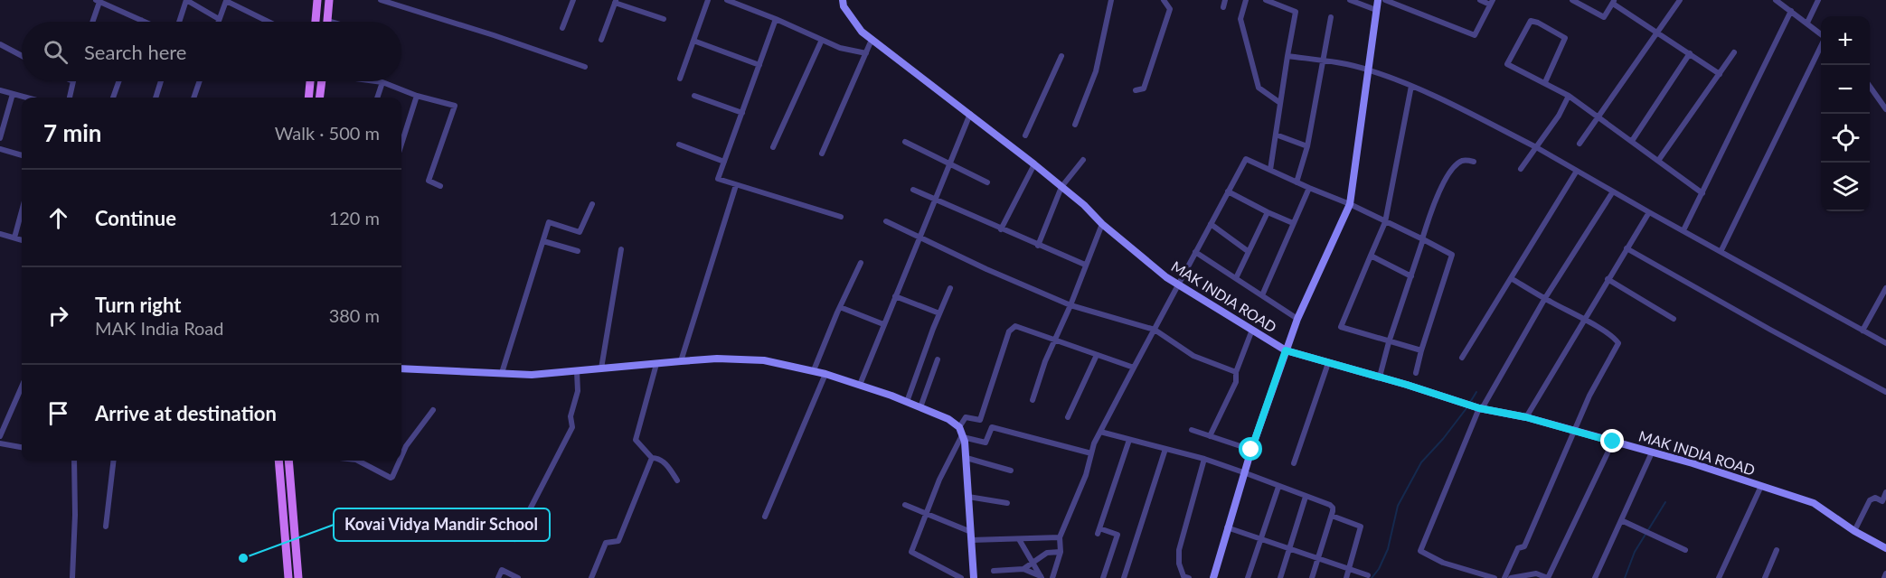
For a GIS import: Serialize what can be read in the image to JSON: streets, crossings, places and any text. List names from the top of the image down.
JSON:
{
  "streets": {
    "street": ["MAK INDIA ROAD"]
  },
  "places": ["Kovai Vidya Mandir School"],
  "page": {
    "map_buttons": ["+", "−"],
    "search": "Search here",
    "heading": ["7 min", "Walk · 500 m"],
    "list": [
      ["Continue", "120 m"],
      ["Turn right", "MAK India Road", "380 m"],
      "Arrive at destination"
    ]
  }
}
